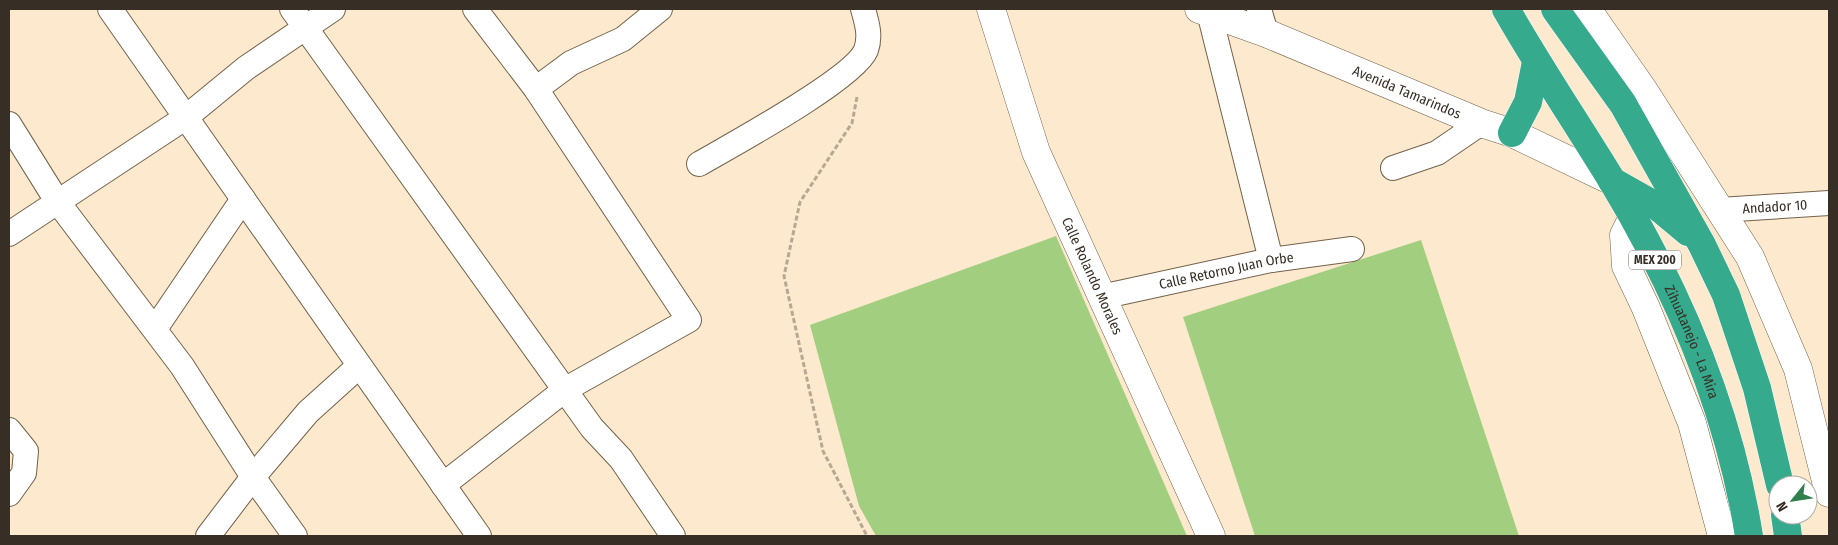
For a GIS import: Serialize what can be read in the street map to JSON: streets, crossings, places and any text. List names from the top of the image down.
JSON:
{
  "streets": {
    "highway": ["MEX 200", "Zihuatanejo - La Mira"],
    "street": [
      "Avenida Tamarindos",
      "Andador 10",
      "Calle Retorno Juan Orbe",
      "Calle Rolando Morales"
    ]
  },
  "crossings": [
    ["Avenida Tamarindos", "Zihuatanejo - La Mira"],
    ["Calle Retorno Juan Orbe", "Calle Rolando Morales"]
  ],
  "north": "bottom left"
}
